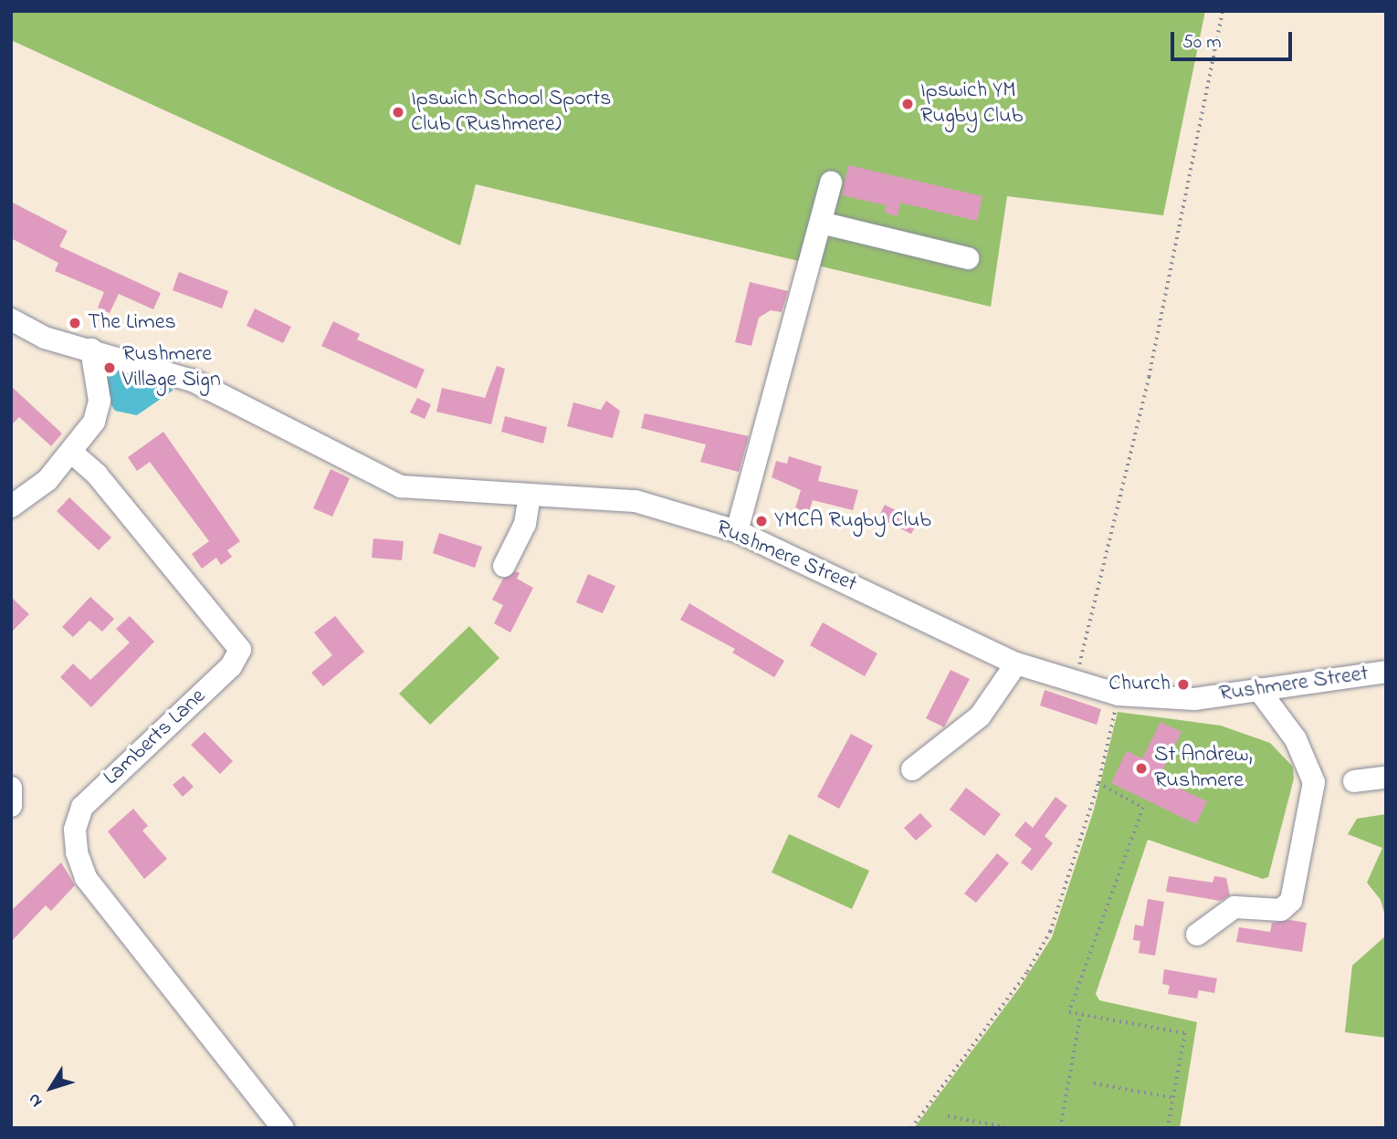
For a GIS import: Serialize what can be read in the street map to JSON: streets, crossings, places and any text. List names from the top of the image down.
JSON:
{
  "streets": {
    "street": ["Rushmere Street", "Lamberts Lane"]
  },
  "places": [
    "Ipswich YM Rugby Club",
    "Ipswich School Sports Club (Rushmere)",
    "The Limes",
    "Rushmere Village Sign",
    "YMCA Rugby Club",
    "Church",
    "St Andrew, Rushmere"
  ],
  "scale_bar": "50 m",
  "north": "bottom left"
}
